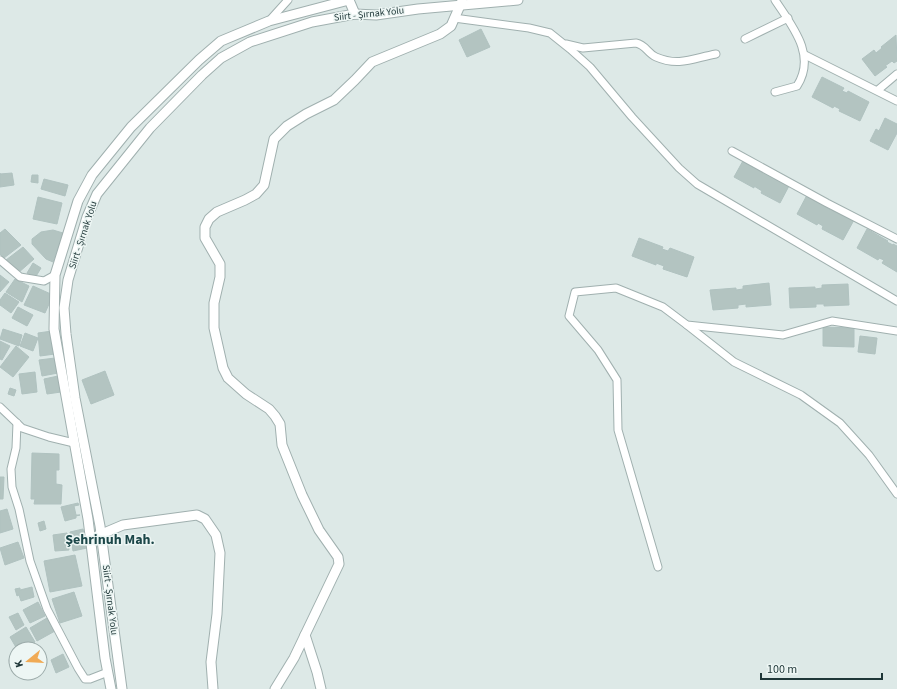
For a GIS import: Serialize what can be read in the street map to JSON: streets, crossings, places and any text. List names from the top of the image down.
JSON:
{
  "streets": {
    "street": ["Siirt - Şırnak Yolu"]
  },
  "districts": ["Şehrinuh Mah."],
  "scale_bar": "100 m",
  "north": "left"
}
